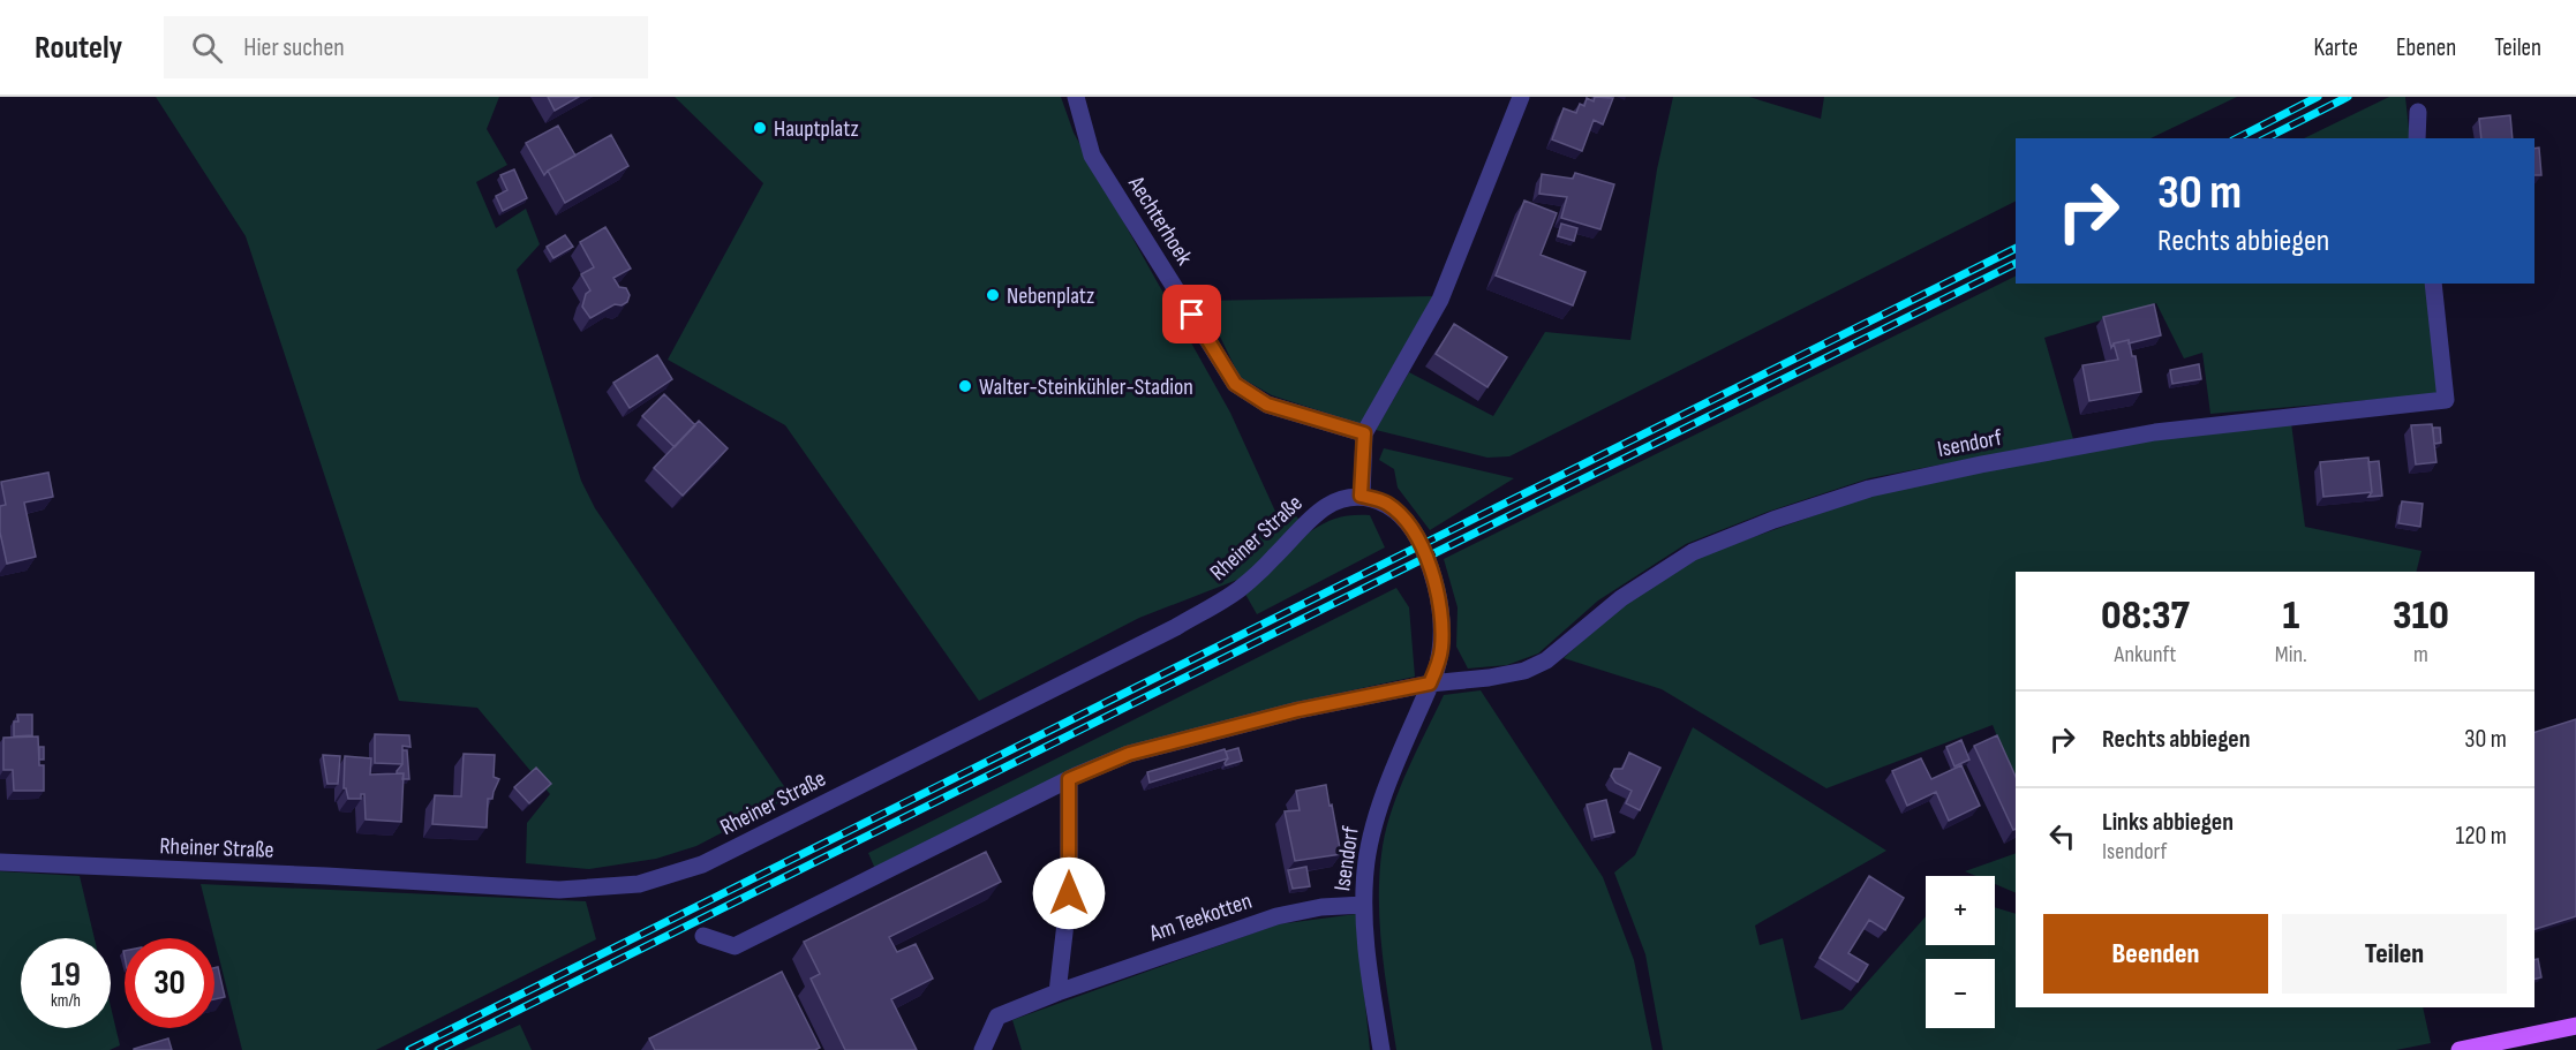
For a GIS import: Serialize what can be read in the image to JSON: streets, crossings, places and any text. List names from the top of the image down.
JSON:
{
  "streets": {
    "street": [
      "Aechterhoek",
      "Isendorf",
      "Rheiner Straße",
      "Am Teekotten"
    ]
  },
  "crossings": [
    ["Isendorf", "Rheiner Straße"],
    ["Isendorf", "Am Teekotten"]
  ],
  "places": ["Hauptplatz", "Nebenplatz", "Walter-Steinkühler-Stadion"],
  "page": {
    "header": "Routely",
    "search": "Hier suchen",
    "nav": ["Karte", "Ebenen", "Teilen"],
    "turn": ["30 m", "Rechts abbiegen"],
    "eta": [
      "08:37",
      "Ankunft",
      "1",
      "Min.",
      "310",
      "m"
    ],
    "list": [
      {
        "name": "Rechts abbiegen",
        "value": "30 m"
      },
      {
        "name": "Links abbiegen",
        "note": "Isendorf",
        "value": "120 m"
      }
    ],
    "map_buttons": ["+", "−"],
    "buttons": ["Beenden", "Teilen"],
    "speed": "19 km/h",
    "limit": "30"
  }
}
